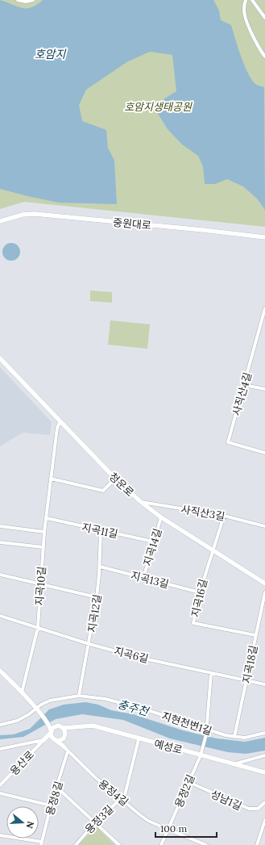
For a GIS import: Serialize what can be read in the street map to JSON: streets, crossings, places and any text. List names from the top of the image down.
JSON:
{
  "streets": {
    "street": [
      "중원대로",
      "사직산4길",
      "청운로",
      "사직산3길",
      "지곡11길",
      "지곡14길",
      "지곡13길",
      "지곡10길",
      "지곡16길",
      "지곡12길",
      "지곡6길",
      "지곡18길",
      "지현천변1길",
      "예성로",
      "용산로",
      "용정2길",
      "용정4길",
      "용정8길",
      "성남1길",
      "용정3길"
    ]
  },
  "crossings": [
    ["청운로", "사직산3길"],
    ["청운로", "지곡14길"],
    ["청운로", "지곡10길"],
    ["청운로", "지곡16길"],
    ["사직산3길", "지곡16길"],
    ["지곡11길", "지곡14길"],
    ["지곡11길", "지곡10길"],
    ["지곡11길", "지곡12길"],
    ["지곡14길", "지곡13길"],
    ["지곡13길", "지곡16길"],
    ["지곡13길", "지곡12길"],
    ["지곡10길", "지곡6길"],
    ["지곡16길", "지곡18길"],
    ["지곡12길", "지곡6길"],
    ["지곡12길", "지현천변1길"],
    ["지곡6길", "지곡18길"],
    ["지곡6길", "용정2길"],
    ["지곡18길", "지현천변1길"],
    ["지현천변1길", "용정2길"],
    ["예성로", "용정2길"],
    ["예성로", "용정3길"],
    ["용정2길", "용정4길"],
    ["용정2길", "성남1길"],
    ["용정4길", "용정8길"],
    ["용정4길", "용정3길"]
  ],
  "water": ["호암지", "충주천"],
  "parks": ["호암지생태공원"],
  "scale_bar": "100 m",
  "north": "right"
}
